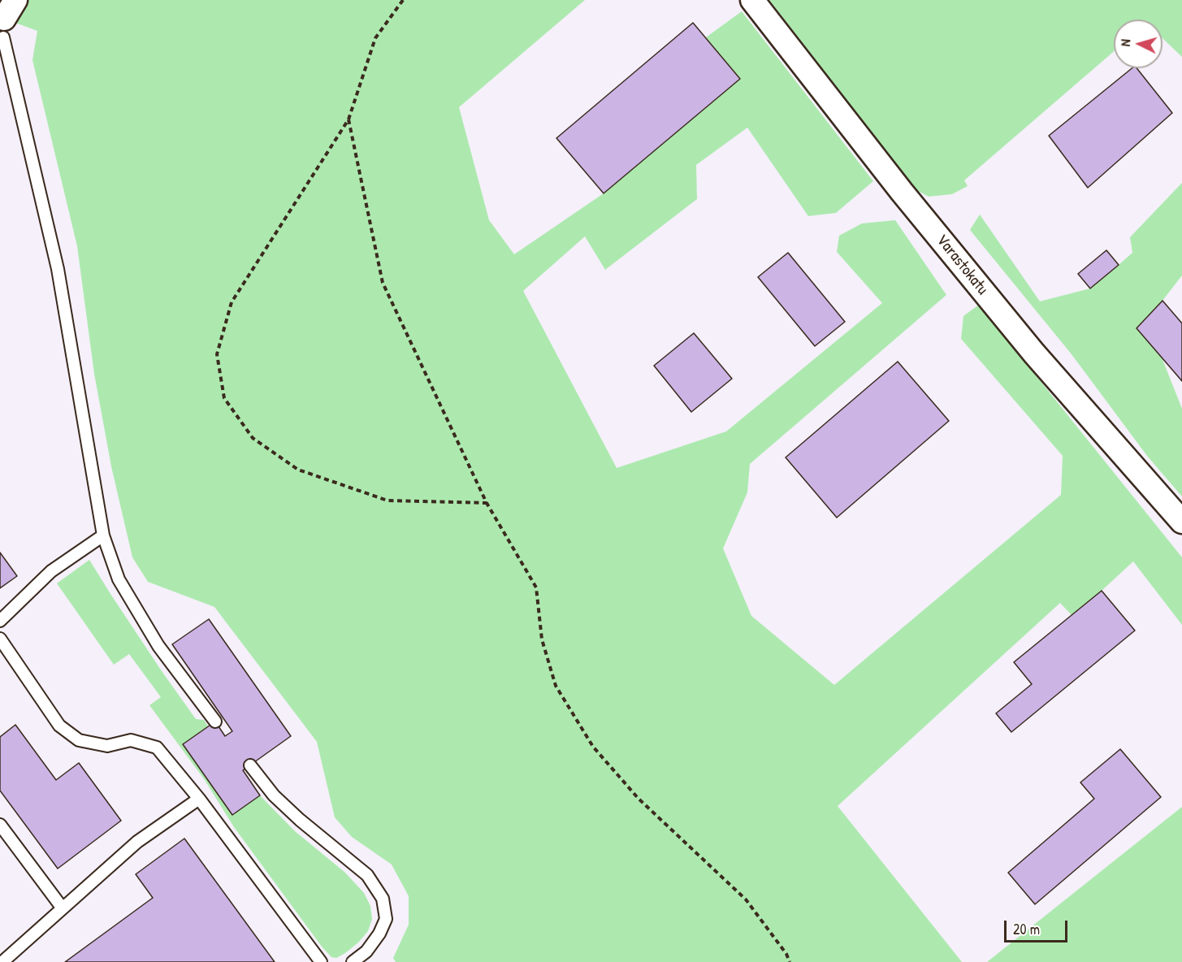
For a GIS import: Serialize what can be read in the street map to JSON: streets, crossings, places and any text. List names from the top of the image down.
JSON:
{
  "streets": {
    "street": ["Varastokatu"]
  },
  "scale_bar": "20 m",
  "north": "left"
}
